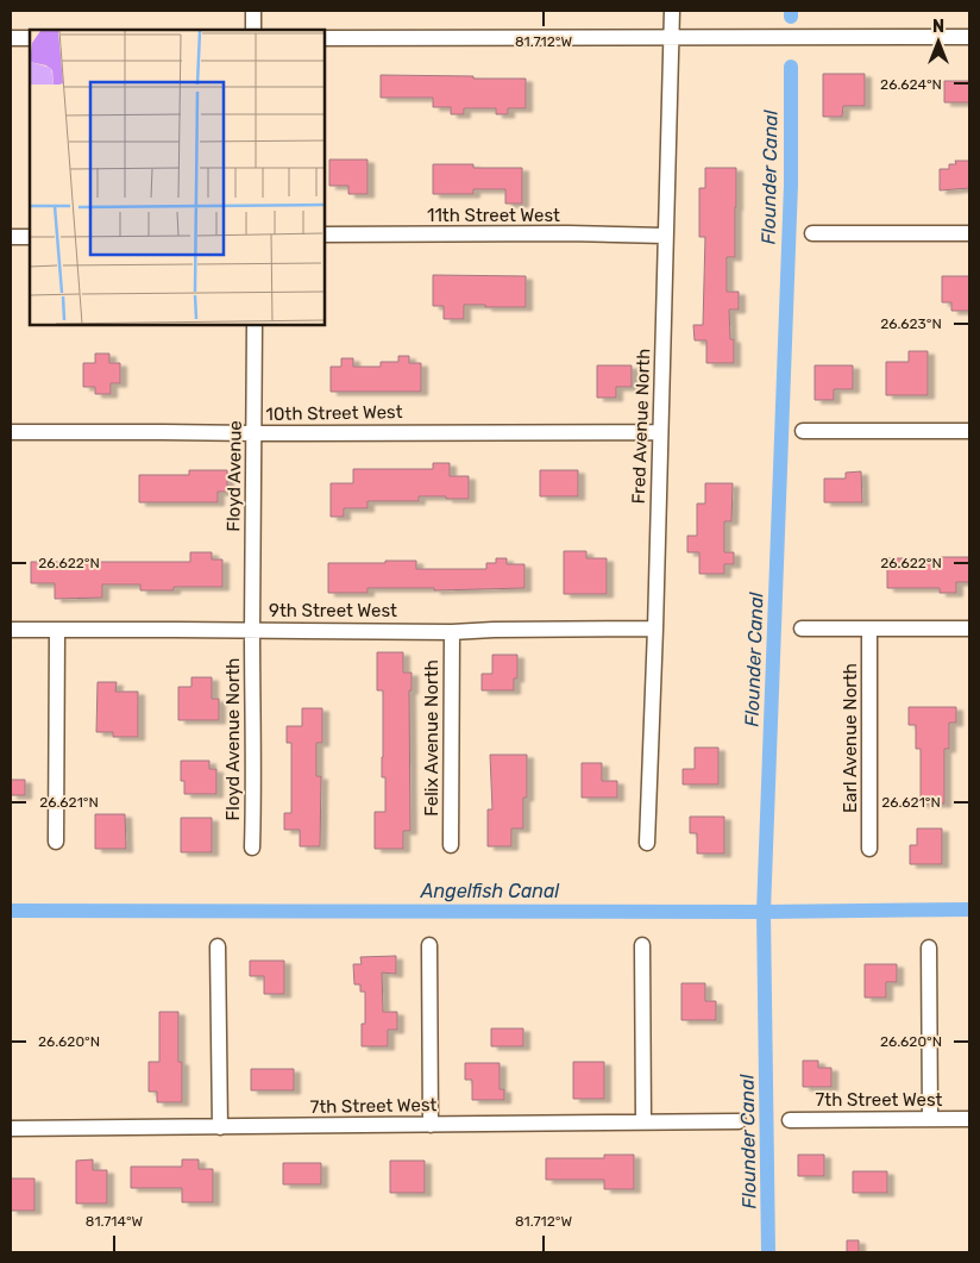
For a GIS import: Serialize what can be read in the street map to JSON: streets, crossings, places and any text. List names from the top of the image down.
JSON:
{
  "streets": {
    "street": [
      "11th Street West",
      "10th Street West",
      "Fred Avenue North",
      "Floyd Avenue",
      "9th Street West",
      "Felix Avenue North",
      "Earl Avenue North",
      "Floyd Avenue North",
      "7th Street West"
    ]
  },
  "crossings": [
    ["11th Street West", "Fred Avenue North"],
    ["10th Street West", "Fred Avenue North"],
    ["10th Street West", "Floyd Avenue"],
    ["Fred Avenue North", "9th Street West"],
    ["Floyd Avenue", "9th Street West"],
    ["Floyd Avenue", "Floyd Avenue North"],
    ["9th Street West", "Felix Avenue North"],
    ["9th Street West", "Floyd Avenue North"]
  ],
  "water": ["Flounder Canal", "Angelfish Canal"],
  "north": "top",
  "coordinates": [
    "81.712°W",
    "26.624°N",
    "26.623°N",
    "26.622°N",
    "26.621°N",
    "26.620°N",
    "81.714°W"
  ]
}
